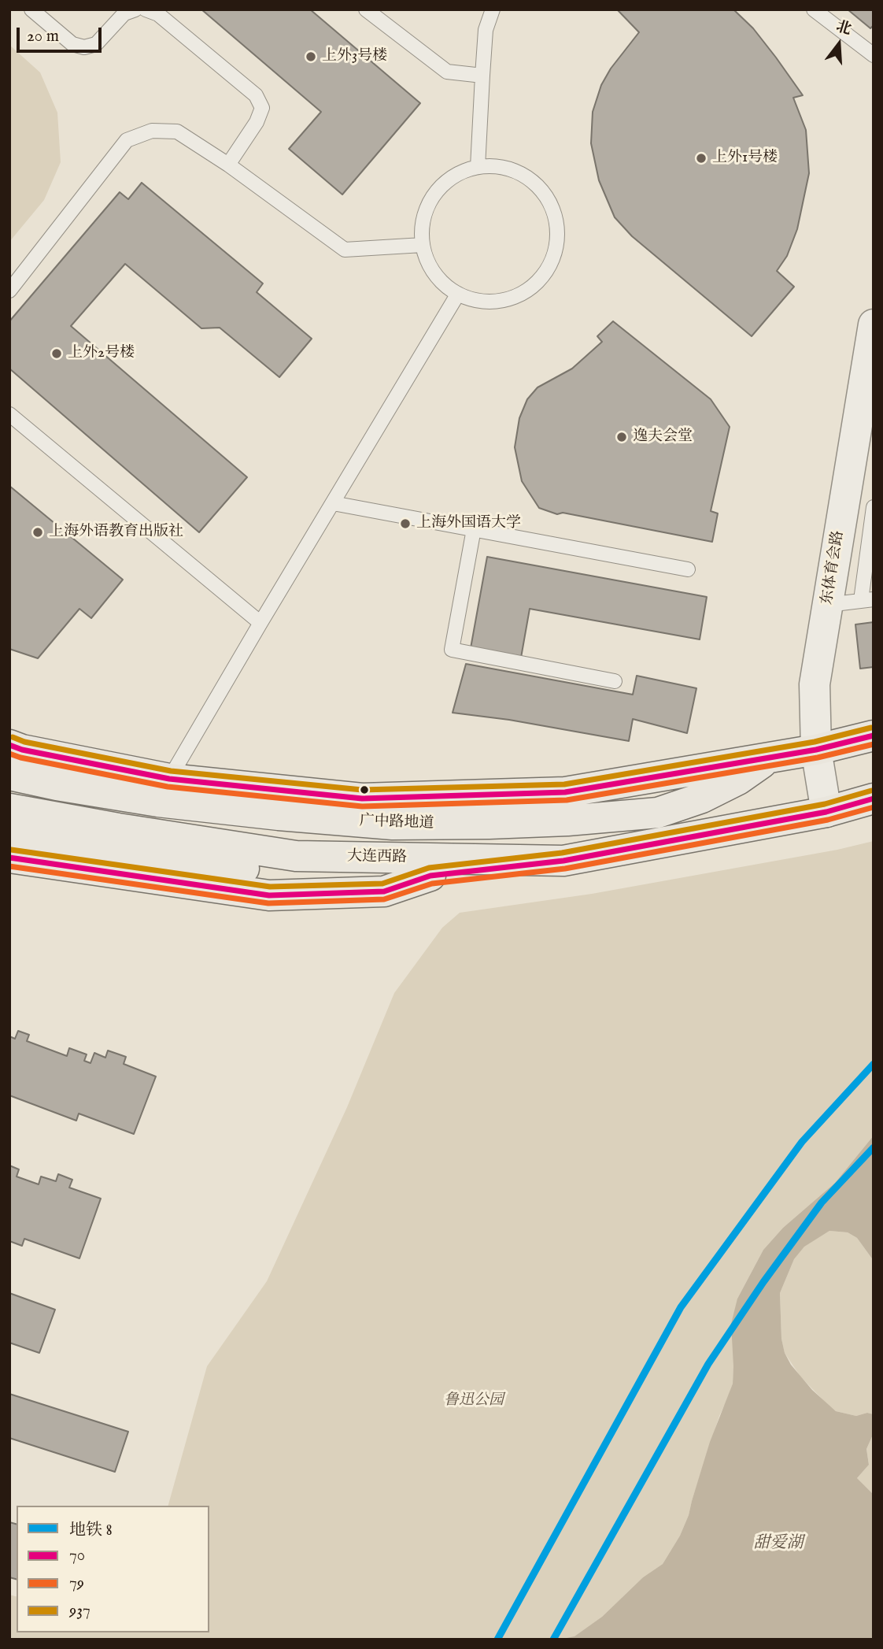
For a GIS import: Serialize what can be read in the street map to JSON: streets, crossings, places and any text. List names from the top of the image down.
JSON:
{
  "streets": {
    "main road": ["广中路地道", "大连西路"],
    "street": ["东体育会路"]
  },
  "crossings": [
    ["东体育会路", "大连西路"]
  ],
  "water": ["甜爱湖"],
  "parks": ["鲁迅公园"],
  "places": [
    "上外3号楼",
    "上外1号楼",
    "上外2号楼",
    "逸夫会堂",
    "上海外国语大学",
    "上海外语教育出版社"
  ],
  "lines": [
    "transit line 937",
    "transit line 70",
    "transit line 79",
    "metro line 8"
  ],
  "legend": [
    "地铁 8",
    "70",
    "79",
    "937"
  ],
  "scale_bar": "20 m",
  "north": "top"
}
